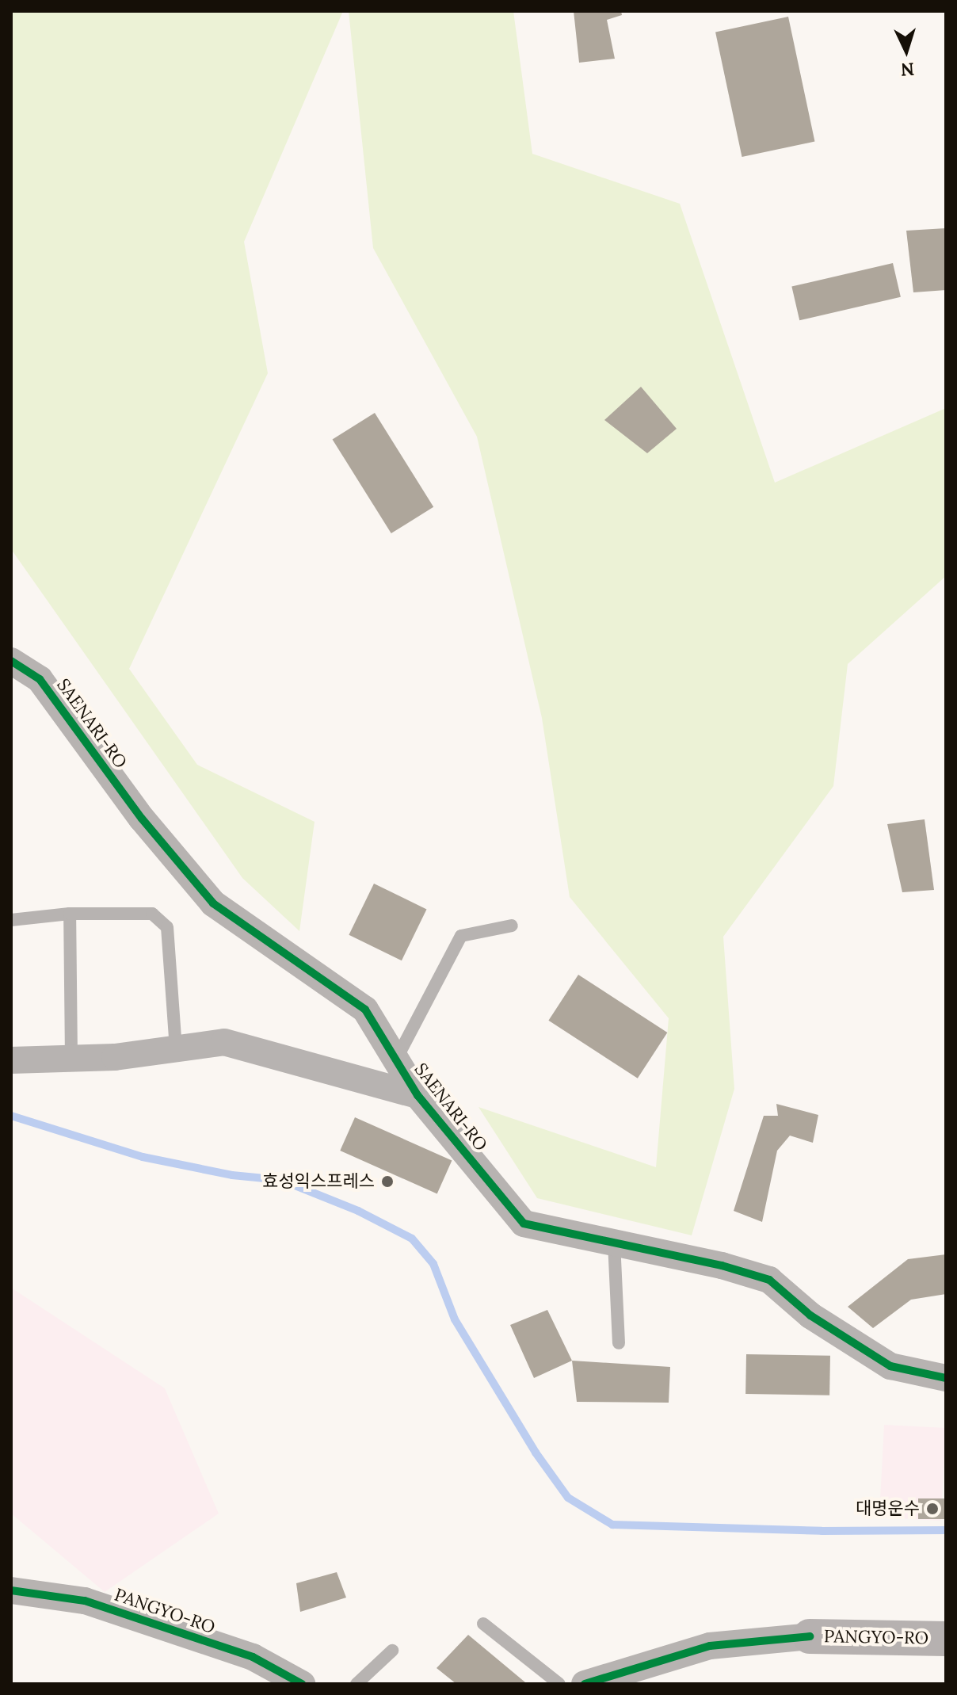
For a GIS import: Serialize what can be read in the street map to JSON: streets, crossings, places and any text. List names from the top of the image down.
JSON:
{
  "streets": {
    "main road": ["PANGYO-RO"],
    "street": ["SAENARI-RO"]
  },
  "places": ["효성익스프레스", "대명운수"],
  "north": "bottom"
}
